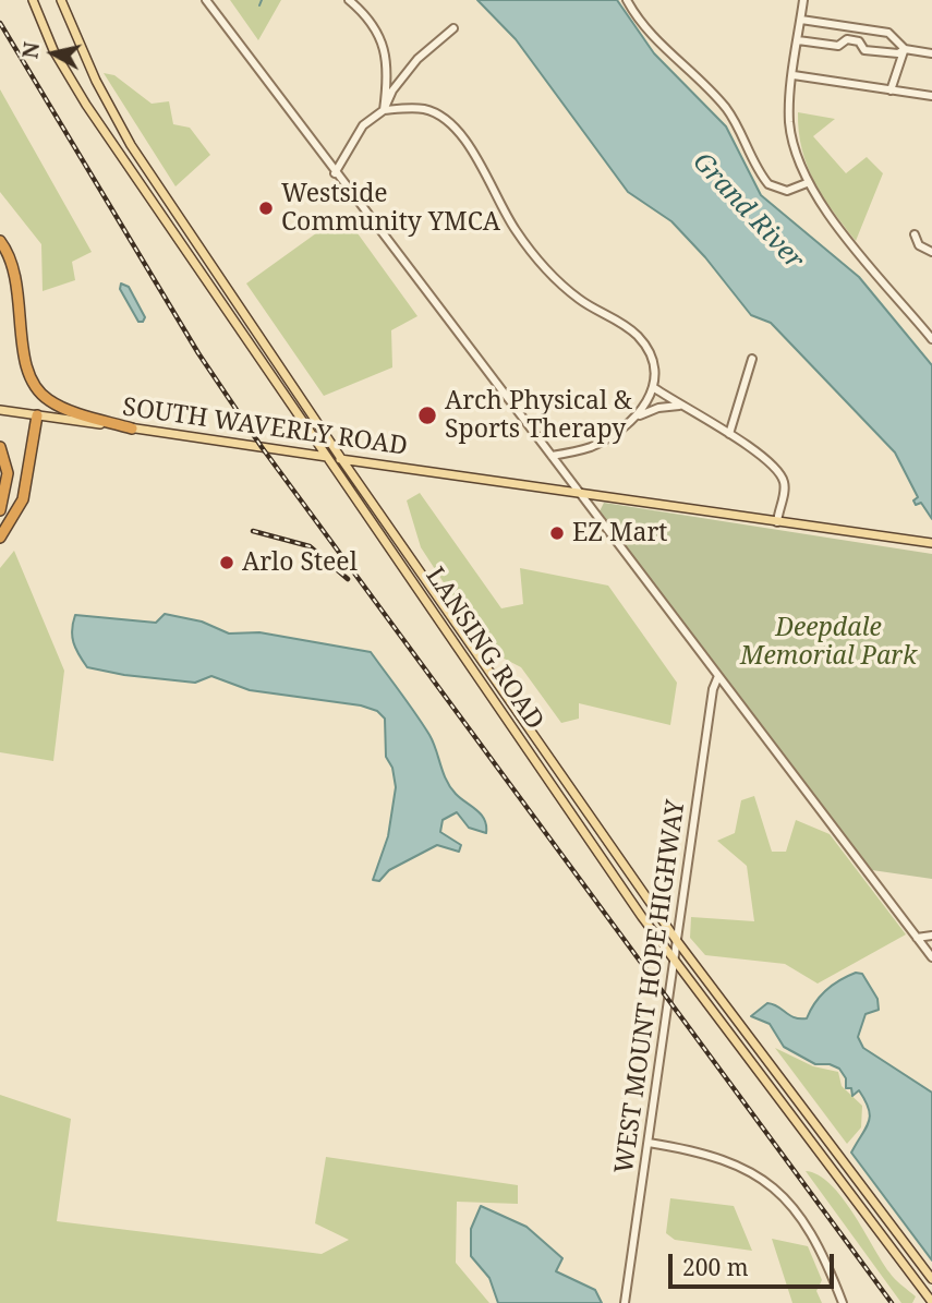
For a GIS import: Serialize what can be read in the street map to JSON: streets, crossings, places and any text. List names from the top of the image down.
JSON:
{
  "streets": {
    "main road": ["SOUTH WAVERLY ROAD", "LANSING ROAD"],
    "street": ["WEST MOUNT HOPE HIGHWAY"]
  },
  "crossings": [
    ["SOUTH WAVERLY ROAD", "LANSING ROAD"],
    ["LANSING ROAD", "WEST MOUNT HOPE HIGHWAY"]
  ],
  "water": ["Grand River"],
  "parks": ["Deepdale Memorial Park"],
  "places": [
    "Westside Community YMCA",
    "Arch Physical & Sports Therapy",
    "EZ Mart",
    "Arlo Steel"
  ],
  "scale_bar": "200 m",
  "north": "left"
}
